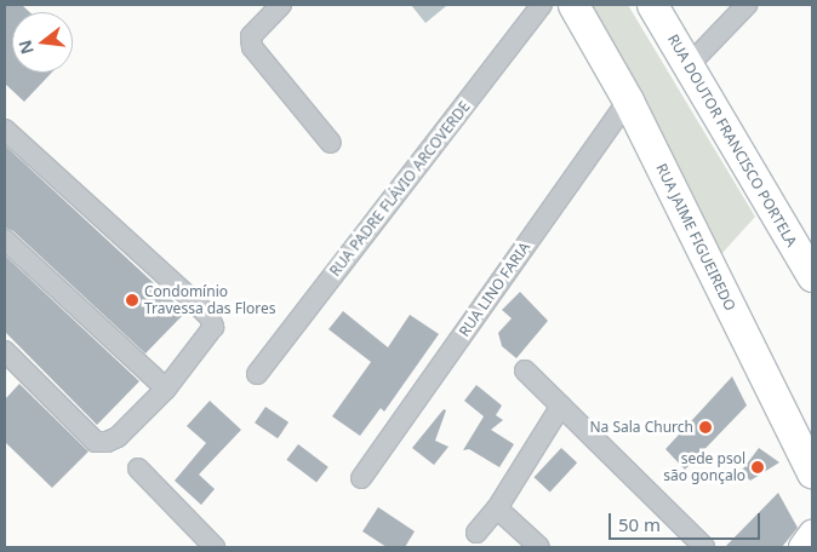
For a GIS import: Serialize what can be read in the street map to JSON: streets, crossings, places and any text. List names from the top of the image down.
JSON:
{
  "streets": {
    "main road": ["RUA DOUTOR FRANCISCO PORTELA", "RUA JAIME FIGUEIREDO"],
    "street": ["RUA PADRE FLÁVIO ARCOVERDE", "RUA LINO FARIA"]
  },
  "crossings": [
    ["RUA JAIME FIGUEIREDO", "RUA LINO FARIA"]
  ],
  "places": ["Condomínio Travessa das Flores", "Na Sala Church", "sede psol são gonçalo"],
  "scale_bar": "50 m",
  "north": "left"
}
